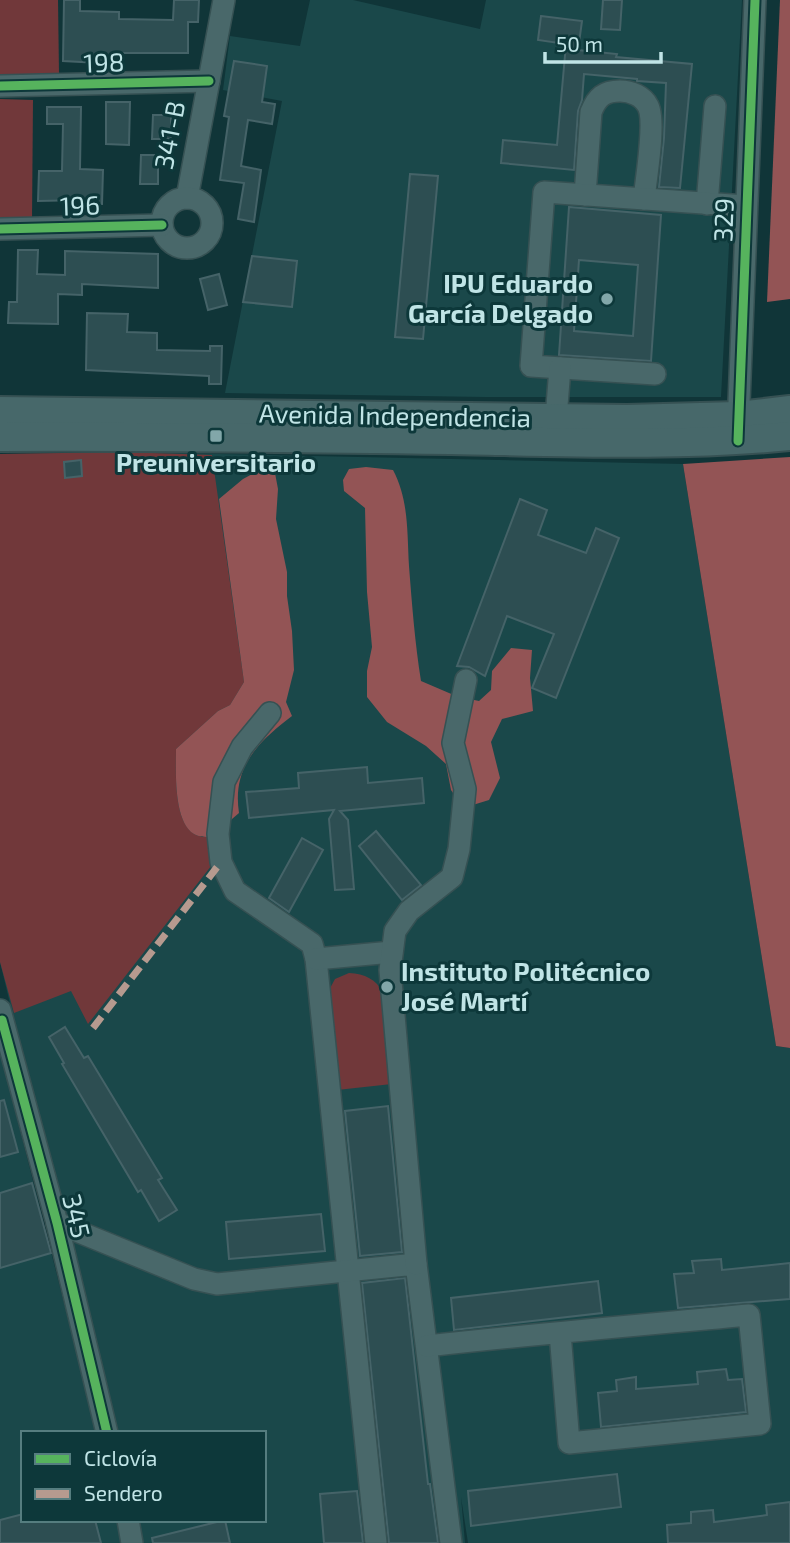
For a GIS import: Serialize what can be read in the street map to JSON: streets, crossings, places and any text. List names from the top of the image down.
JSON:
{
  "streets": {
    "main road": ["Avenida Independencia"],
    "street": [
      "198",
      "341-B",
      "196",
      "329",
      "345"
    ]
  },
  "crossings": [
    ["198", "341-B"],
    ["341-B", "196"],
    ["329", "Avenida Independencia"]
  ],
  "places": {
    "other": ["IPU Eduardo García Delgado", "Instituto Politécnico José Martí"],
    "transit": ["Preuniversitario"]
  },
  "legend": ["Ciclovía", "Sendero"],
  "scale_bar": "50 m"
}
